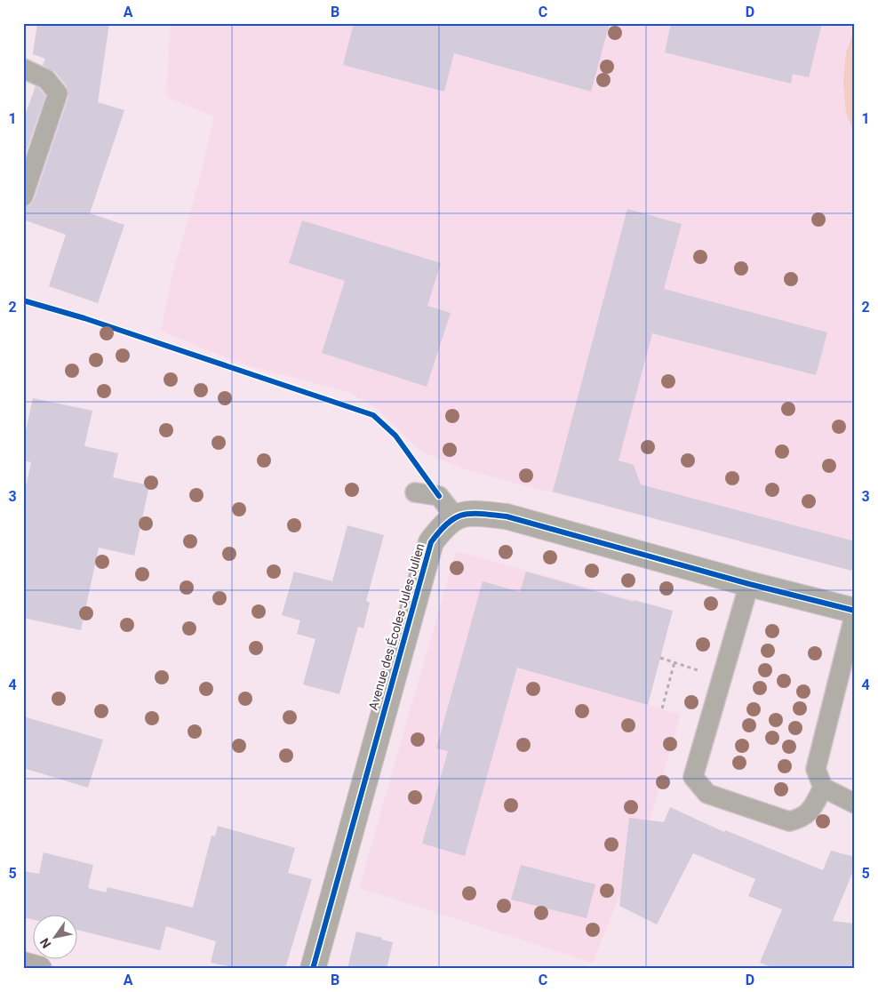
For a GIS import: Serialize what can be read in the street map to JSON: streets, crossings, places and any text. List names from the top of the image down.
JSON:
{
  "streets": {
    "street": ["Avenue des Écoles Jules Julien"]
  },
  "north": "bottom left",
  "grid": {
    "columns": [
      "A",
      "B",
      "C",
      "D"
    ],
    "rows": [
      "1",
      "2",
      "3",
      "4",
      "5"
    ]
  }
}
